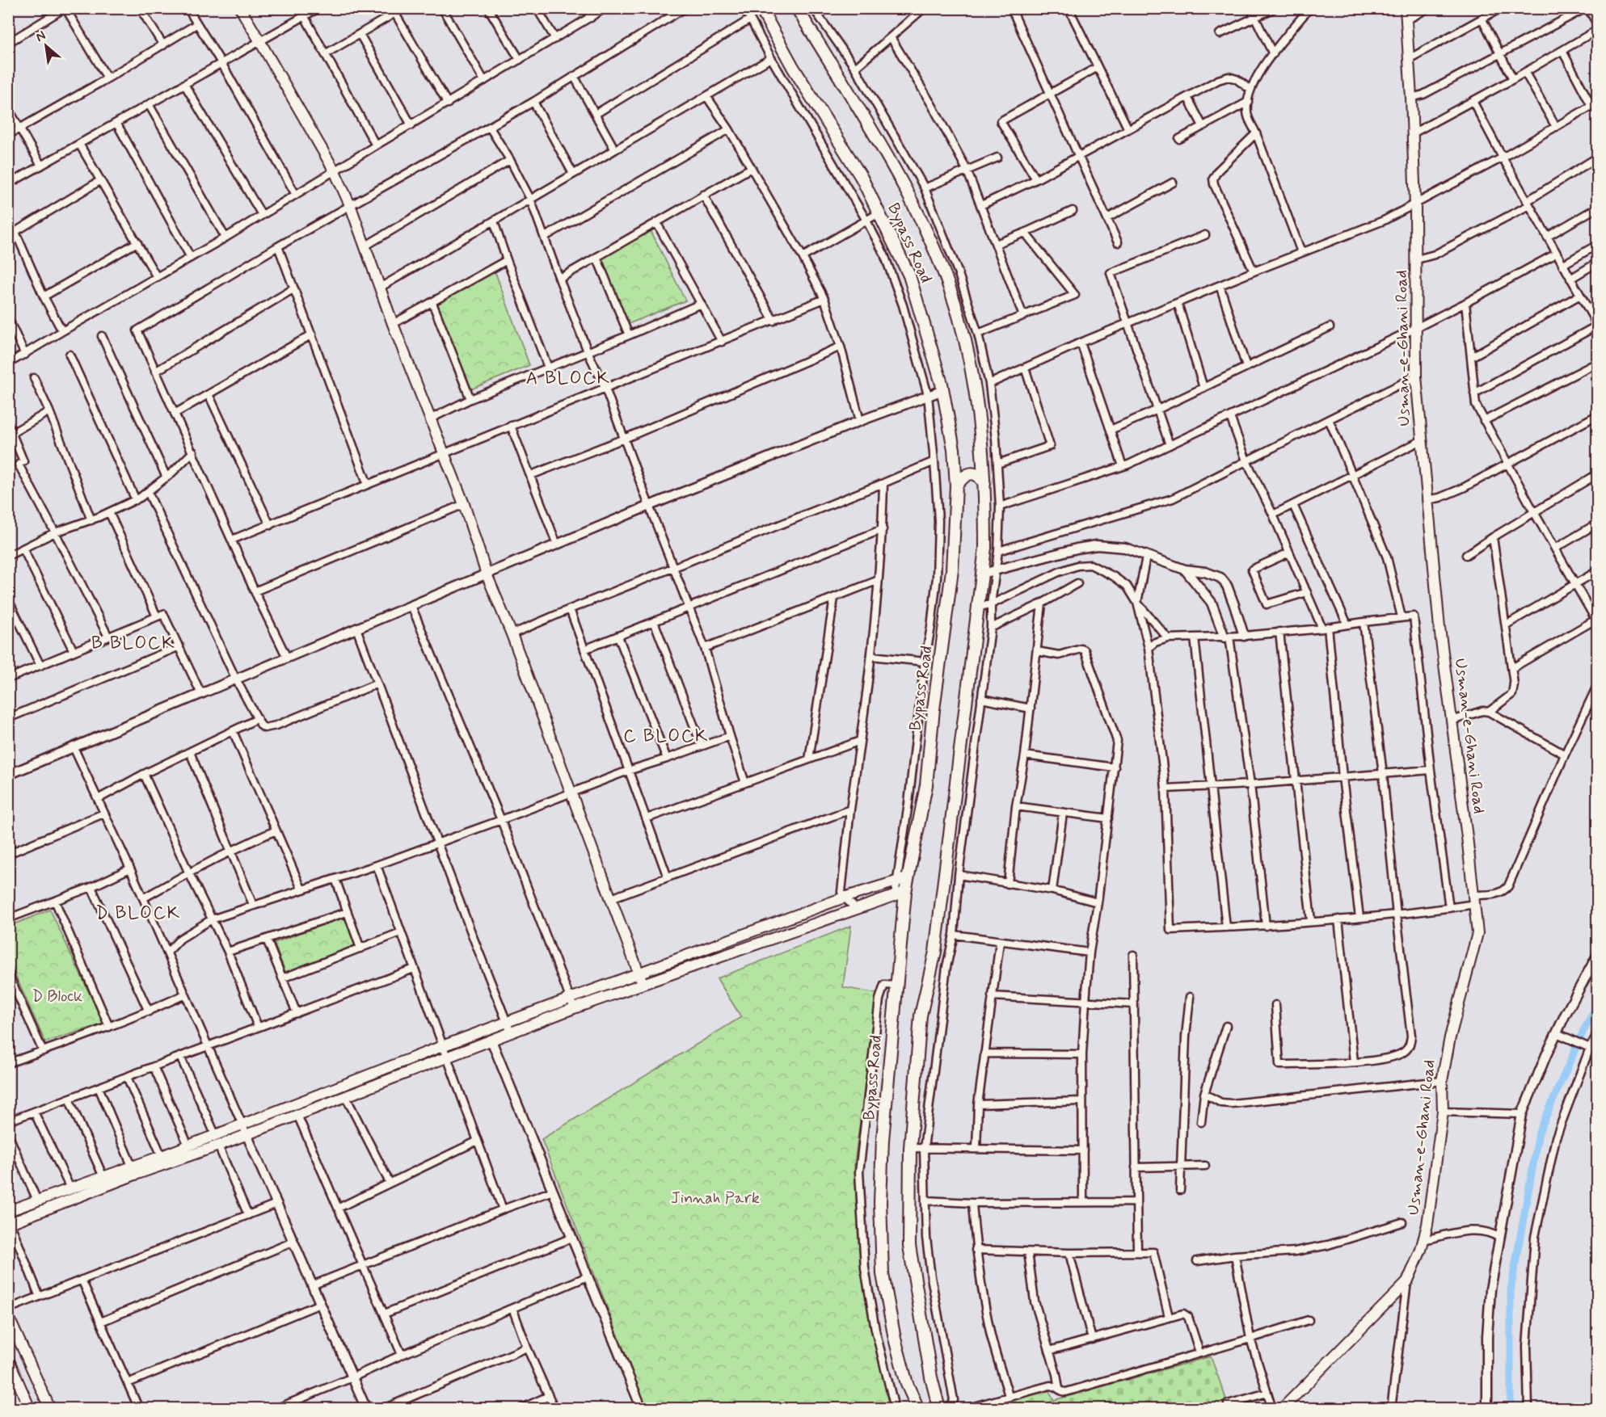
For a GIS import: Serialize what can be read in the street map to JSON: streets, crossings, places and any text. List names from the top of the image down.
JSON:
{
  "streets": {
    "main road": ["Bypass Road", "Usman-e-Ghani Road"]
  },
  "districts": [
    "A BLOCK",
    "B BLOCK",
    "C BLOCK",
    "D BLOCK"
  ],
  "parks": ["D Block", "Jinnah Park"],
  "north": "top left"
}
